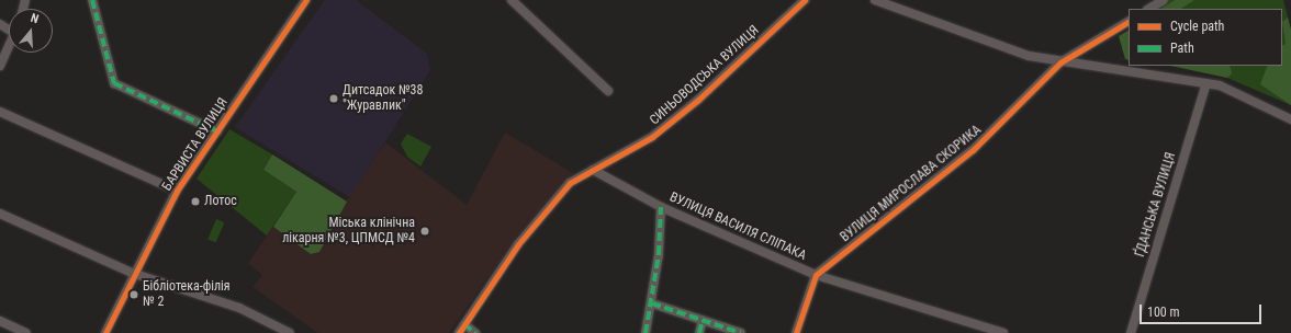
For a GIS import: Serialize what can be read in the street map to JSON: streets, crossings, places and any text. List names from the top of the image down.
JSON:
{
  "streets": {
    "street": [
      "СИНЬОВОДСЬКА ВУЛИЦЯ",
      "БАРВИСТА ВУЛИЦЯ",
      "ВУЛИЦЯ МИРОСЛАВА СКОРИКА",
      "ҐДАНСЬКА ВУЛИЦЯ",
      "ВУЛИЦЯ ВАСИЛЯ СЛІПАКА"
    ]
  },
  "crossings": [
    ["СИНЬОВОДСЬКА ВУЛИЦЯ", "ВУЛИЦЯ ВАСИЛЯ СЛІПАКА"],
    ["ВУЛИЦЯ МИРОСЛАВА СКОРИКА", "ВУЛИЦЯ ВАСИЛЯ СЛІПАКА"]
  ],
  "places": [
    "Дитсадок №38 \"Журавлик\"",
    "Лотос",
    "Міська клінічна лікарня №3, ЦПМСД №4",
    "Бібліотека-філія № 2"
  ],
  "legend": ["Cycle path", "Path"],
  "scale_bar": "100 m",
  "north": "top"
}
